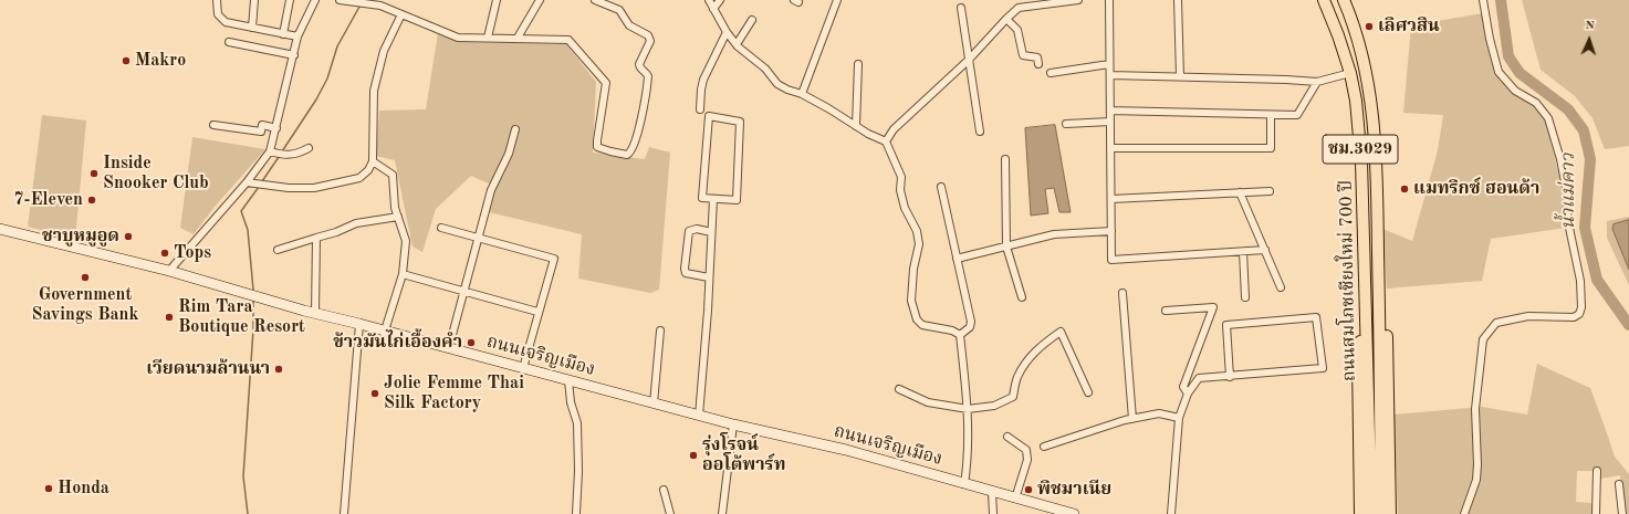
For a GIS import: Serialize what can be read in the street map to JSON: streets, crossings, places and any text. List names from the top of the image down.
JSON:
{
  "streets": {
    "main road": ["ชม.3029", "ถนนสมโภชเชียงใหม่ 700 ปี", "ถนนเจริญเมือง"]
  },
  "water": ["น้ำแม่คาว"],
  "places": [
    "เลิศวสิน",
    "Makro",
    "Inside Snooker Club",
    "แมทริกซ์ ฮอนด้า",
    "7-Eleven",
    "ชาบูหมูอูด",
    "Tops",
    "Government Savings Bank",
    "Rim Tara Boutique Resort",
    "ข้าวมันไก่เอื้องคํา",
    "เวียดนามล้านนา",
    "Jolie Femme Thai Silk Factory",
    "รุ่งโรจน์ ออโต้พาร์ท",
    "Honda",
    "พิชมาเนีย"
  ],
  "north": "top"
}
